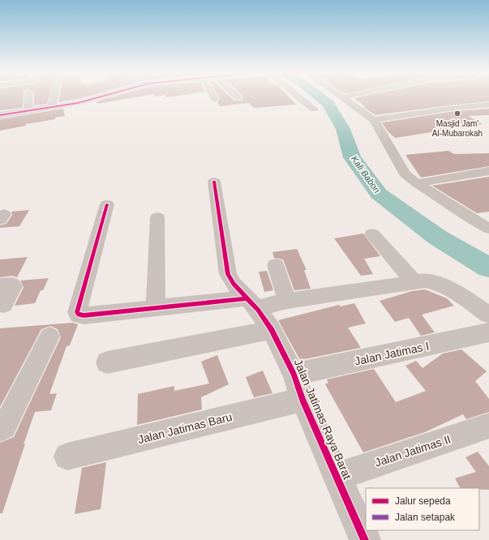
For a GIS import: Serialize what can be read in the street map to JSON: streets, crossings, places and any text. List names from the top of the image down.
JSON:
{
  "streets": {
    "street": [
      "Jalan Jatimas I",
      "Jalan Jatimas Raya Barat",
      "Jalan Jatimas Baru",
      "Jalan Jatimas II"
    ]
  },
  "crossings": [
    ["Jalan Jatimas I", "Jalan Jatimas Raya Barat"],
    ["Jalan Jatimas Raya Barat", "Jalan Jatimas Baru"],
    ["Jalan Jatimas Raya Barat", "Jalan Jatimas II"]
  ],
  "water": ["Kali Babon"],
  "places": ["Masjid Jam' Al-Mubarokah"],
  "legend": ["Jalur sepeda", "Jalan setapak"]
}
